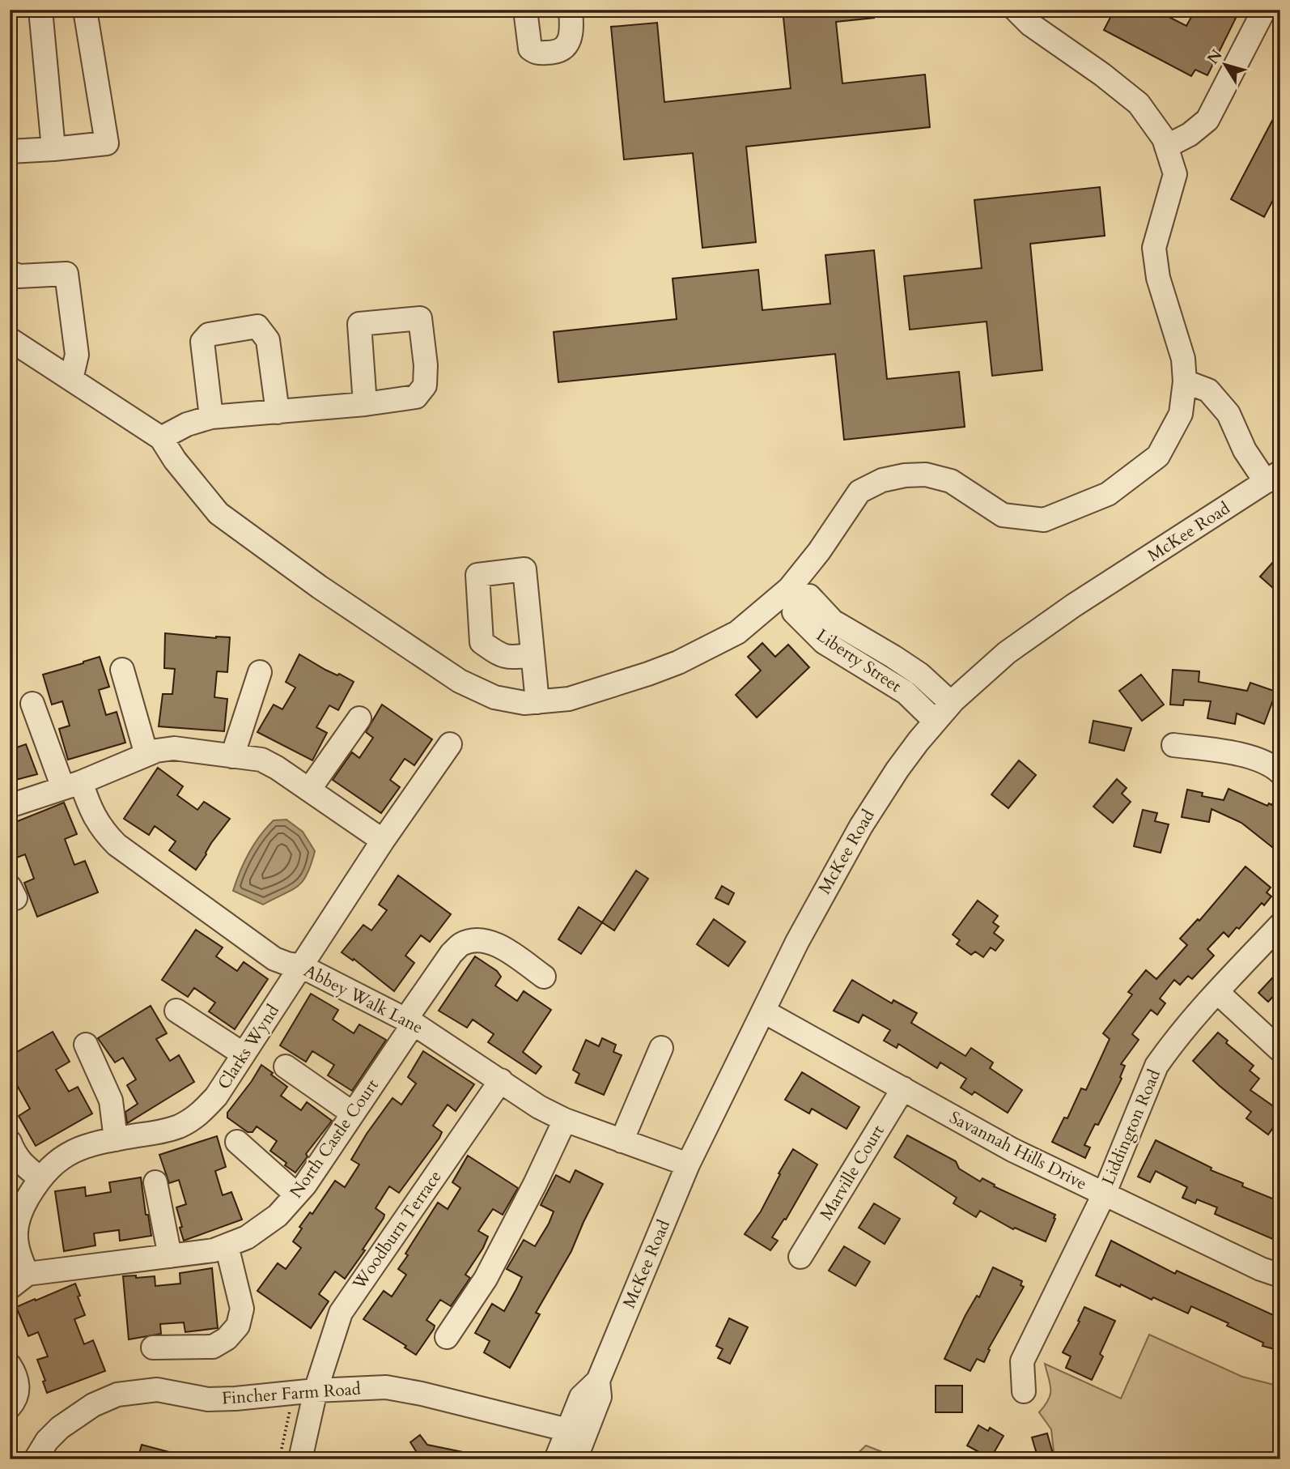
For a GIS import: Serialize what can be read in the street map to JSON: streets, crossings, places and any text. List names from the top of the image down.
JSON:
{
  "streets": {
    "street": [
      "McKee Road",
      "Liberty Street",
      "Abbey Walk Lane",
      "Clarks Wynd",
      "Liddington Road",
      "North Castle Court",
      "Savannah Hills Drive",
      "Marville Court",
      "Woodburn Terrace",
      "Fincher Farm Road"
    ]
  },
  "crossings": [
    ["McKee Road", "Liberty Street"],
    ["McKee Road", "Abbey Walk Lane"],
    ["McKee Road", "Savannah Hills Drive"],
    ["McKee Road", "Fincher Farm Road"],
    ["Abbey Walk Lane", "Clarks Wynd"],
    ["Abbey Walk Lane", "North Castle Court"],
    ["Abbey Walk Lane", "Woodburn Terrace"],
    ["Clarks Wynd", "North Castle Court"],
    ["Liddington Road", "Savannah Hills Drive"],
    ["Savannah Hills Drive", "Marville Court"],
    ["Woodburn Terrace", "Fincher Farm Road"]
  ],
  "north": "top left"
}
